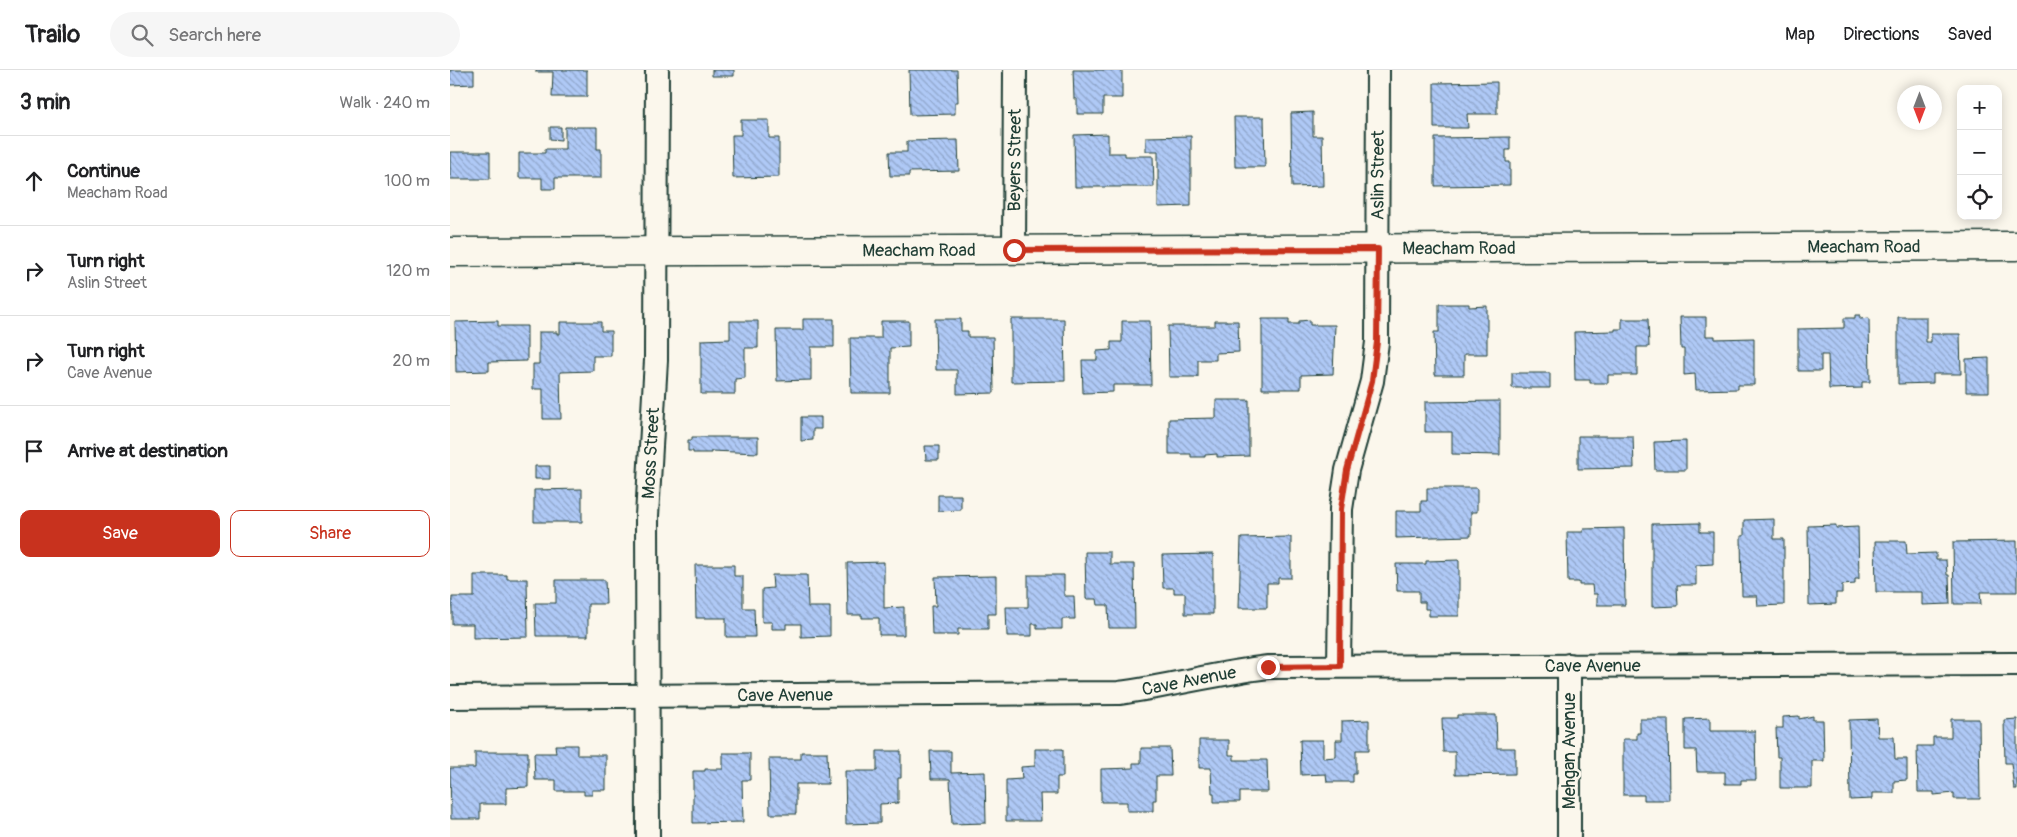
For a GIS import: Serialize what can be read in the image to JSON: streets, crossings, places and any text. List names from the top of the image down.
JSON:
{
  "streets": {
    "street": [
      "Beyers Street",
      "Aslin Street",
      "Meacham Road",
      "Moss Street",
      "Cave Avenue",
      "Mehgan Avenue"
    ]
  },
  "crossings": [
    ["Beyers Street", "Meacham Road"],
    ["Aslin Street", "Meacham Road"],
    ["Aslin Street", "Cave Avenue"],
    ["Meacham Road", "Moss Street"],
    ["Moss Street", "Cave Avenue"],
    ["Cave Avenue", "Mehgan Avenue"]
  ],
  "north": "bottom",
  "page": {
    "header": "Trailo",
    "search": "Search here",
    "nav": ["Map", "Directions", "Saved"],
    "heading": ["3 min", "Walk · 240 m"],
    "map_buttons": ["+", "−"],
    "list": [
      ["Continue", "Meacham Road", "100 m"],
      ["Turn right", "Aslin Street", "120 m"],
      ["Turn right", "Cave Avenue", "20 m"],
      "Arrive at destination"
    ],
    "buttons": ["Save", "Share"]
  }
}
